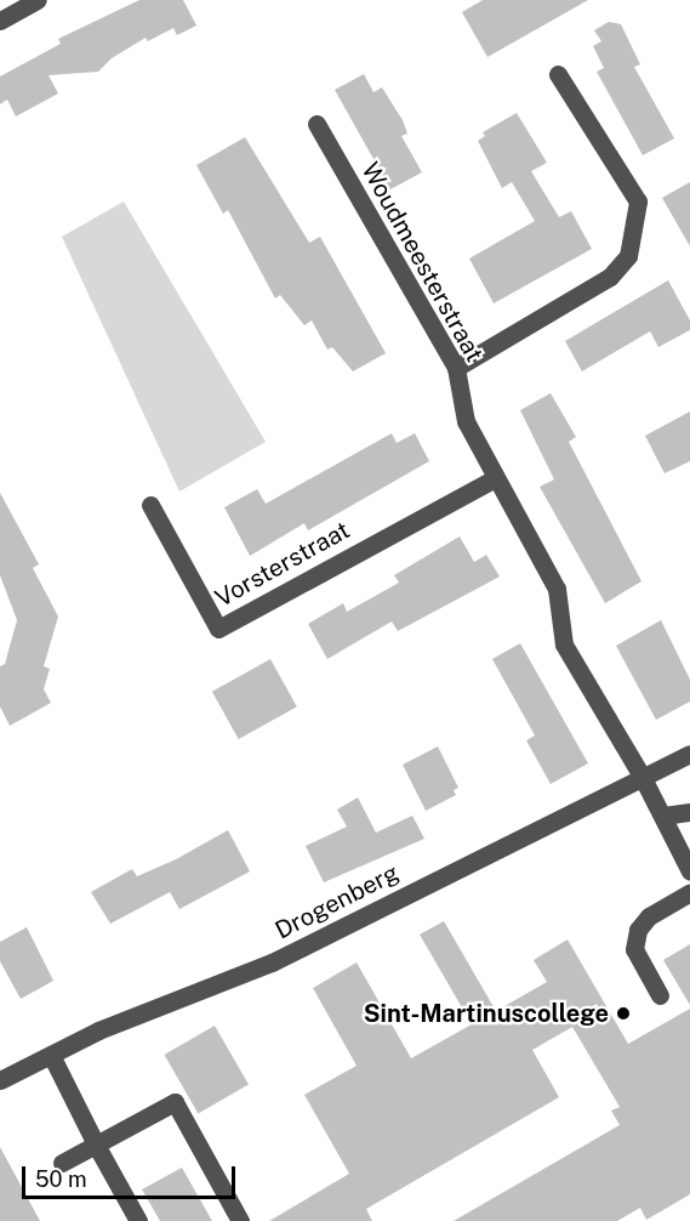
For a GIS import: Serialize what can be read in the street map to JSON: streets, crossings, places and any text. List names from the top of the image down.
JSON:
{
  "streets": {
    "street": ["Woudmeesterstraat", "Vorsterstraat", "Drogenberg"]
  },
  "crossings": [
    ["Woudmeesterstraat", "Vorsterstraat"],
    ["Woudmeesterstraat", "Drogenberg"]
  ],
  "places": ["Sint-Martinuscollege"],
  "scale_bar": "50 m"
}
